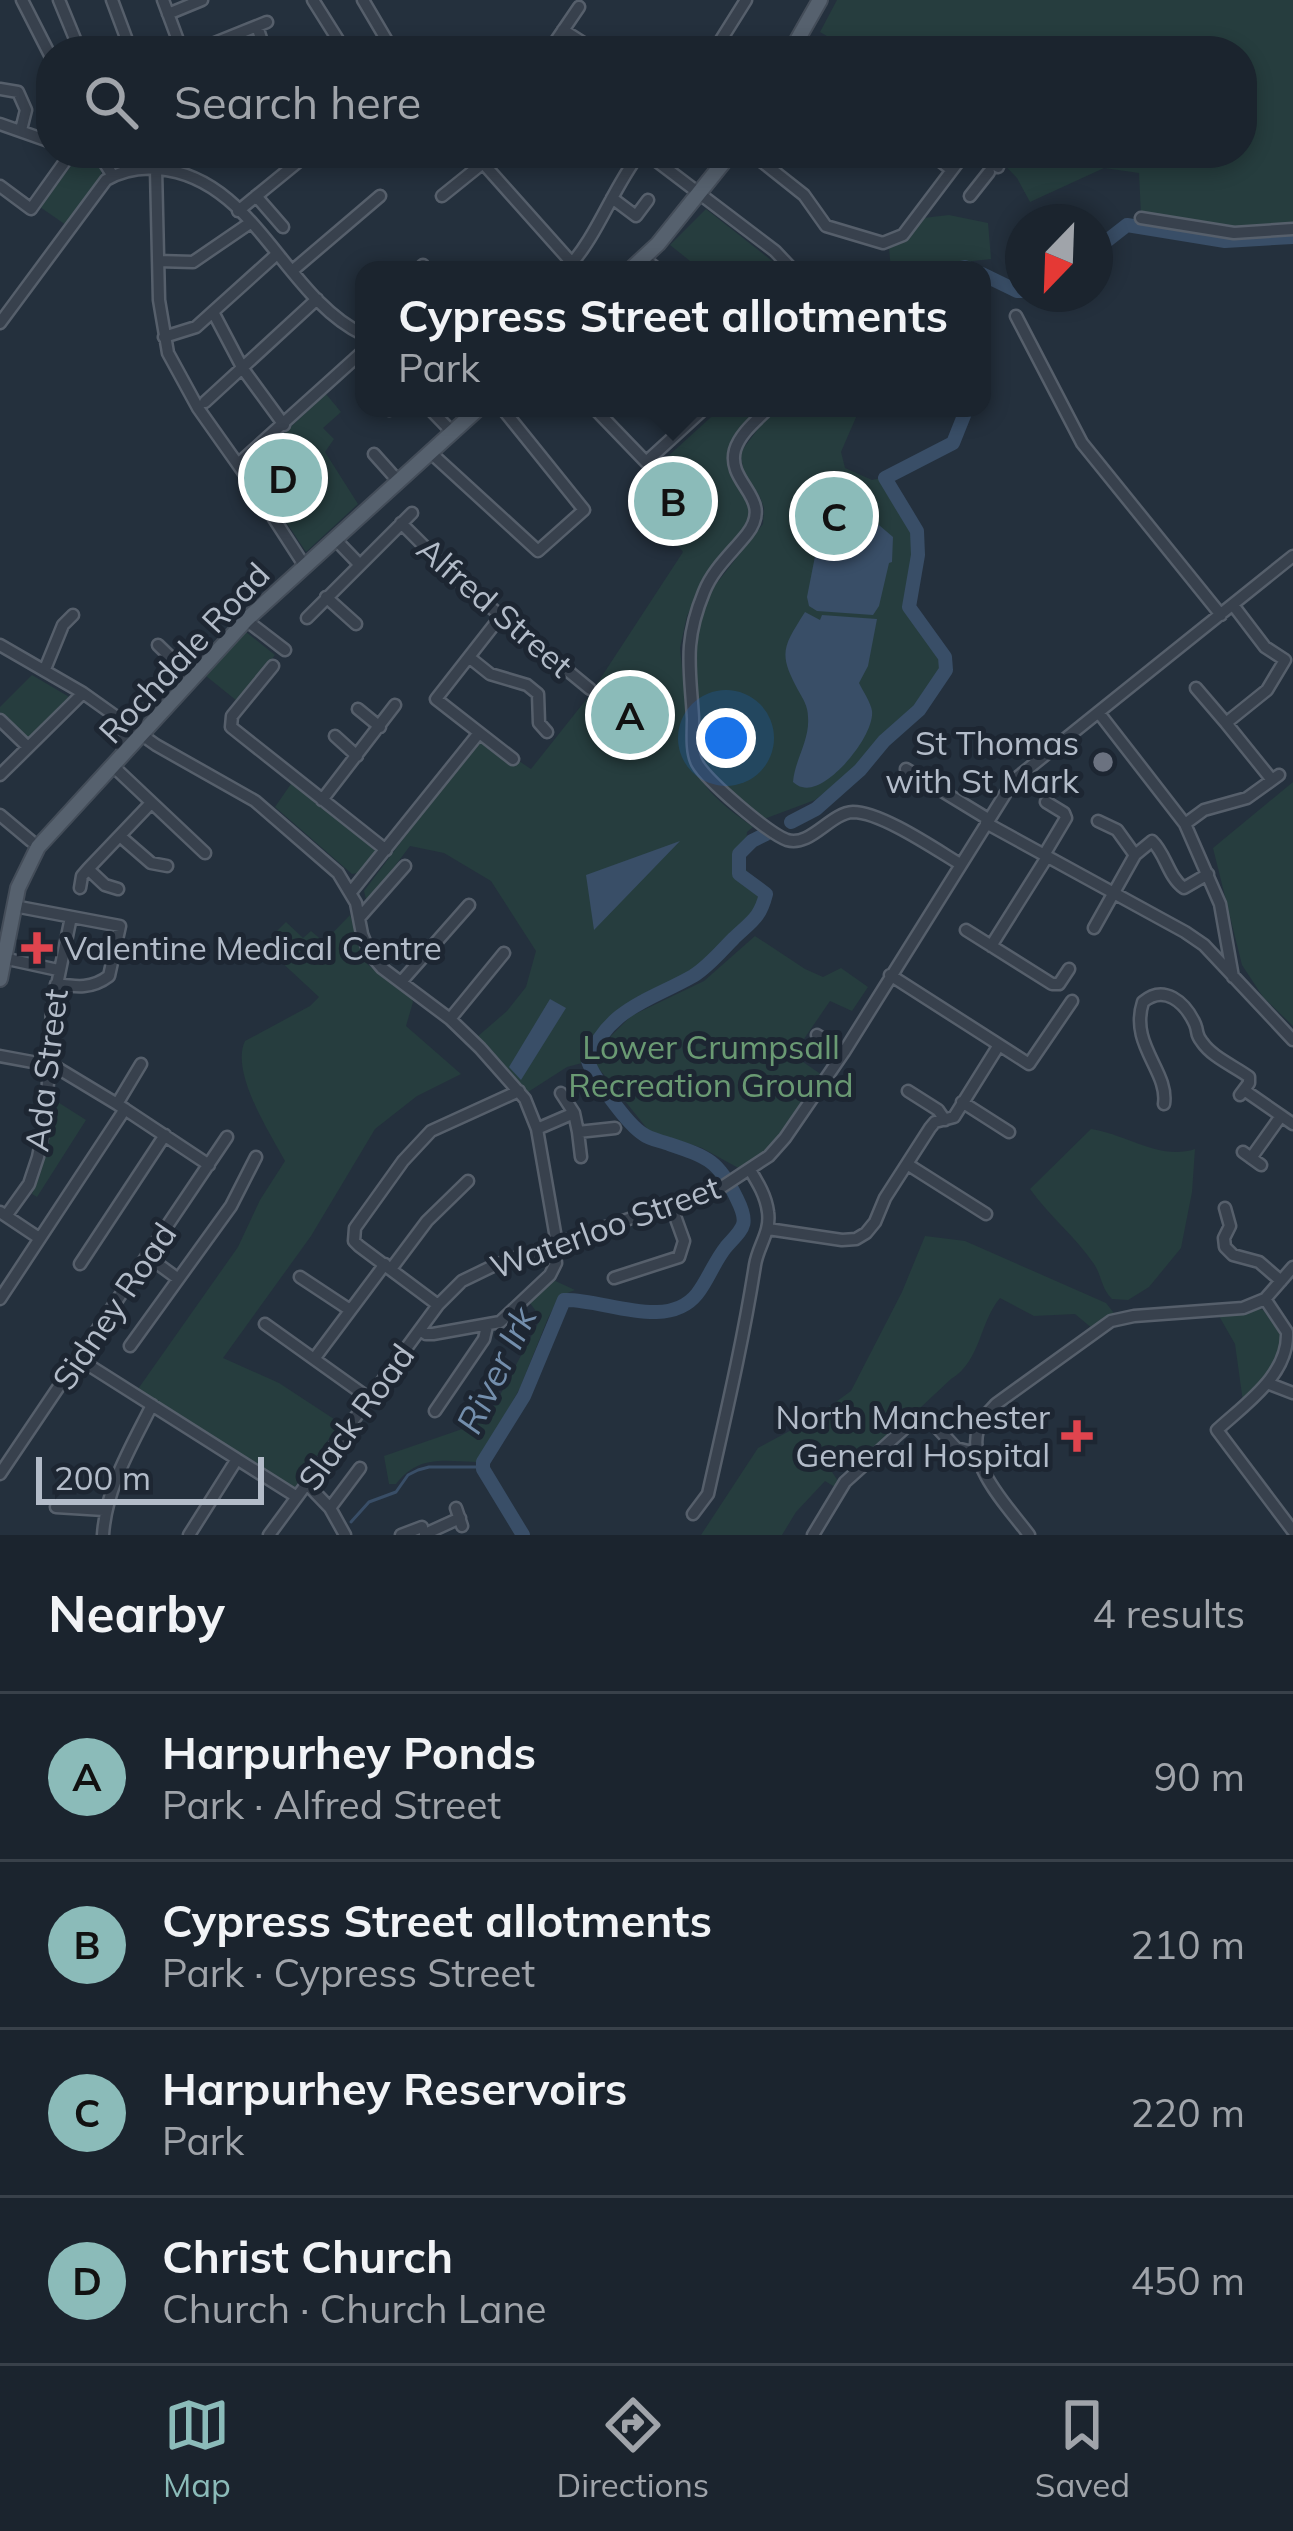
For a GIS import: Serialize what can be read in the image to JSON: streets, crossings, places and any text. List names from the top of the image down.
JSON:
{
  "streets": {
    "main road": ["Rochdale Road"],
    "street": [
      "Alfred Street",
      "Ada Street",
      "Waterloo Street",
      "Sidney Road",
      "Slack Road"
    ]
  },
  "crossings": [
    ["Waterloo Street", "Slack Road"]
  ],
  "water": ["River Irk"],
  "parks": ["Lower Crumpsall Recreation Ground"],
  "places": {
    "other": ["St Thomas with St Mark"],
    "health": ["Valentine Medical Centre", "North Manchester General Hospital"]
  },
  "scale_bar": "200 m",
  "north": "bottom left",
  "page": {
    "search": "Search here",
    "popup": ["Cypress Street allotments", "Park"],
    "pins": [
      "D",
      "B",
      "C",
      "A"
    ],
    "scale": "200 m",
    "heading": ["Nearby", "4 results"],
    "list": [
      {
        "mark": "A",
        "name": "Harpurhey Ponds",
        "note": "Park · Alfred Street",
        "value": "90 m"
      },
      {
        "mark": "B",
        "name": "Cypress Street allotments",
        "note": "Park · Cypress Street",
        "value": "210 m"
      },
      {
        "mark": "C",
        "name": "Harpurhey Reservoirs",
        "note": "Park",
        "value": "220 m"
      },
      {
        "mark": "D",
        "name": "Christ Church",
        "note": "Church · Church Lane",
        "value": "450 m"
      }
    ],
    "nav": ["Map", "Directions", "Saved"]
  }
}
